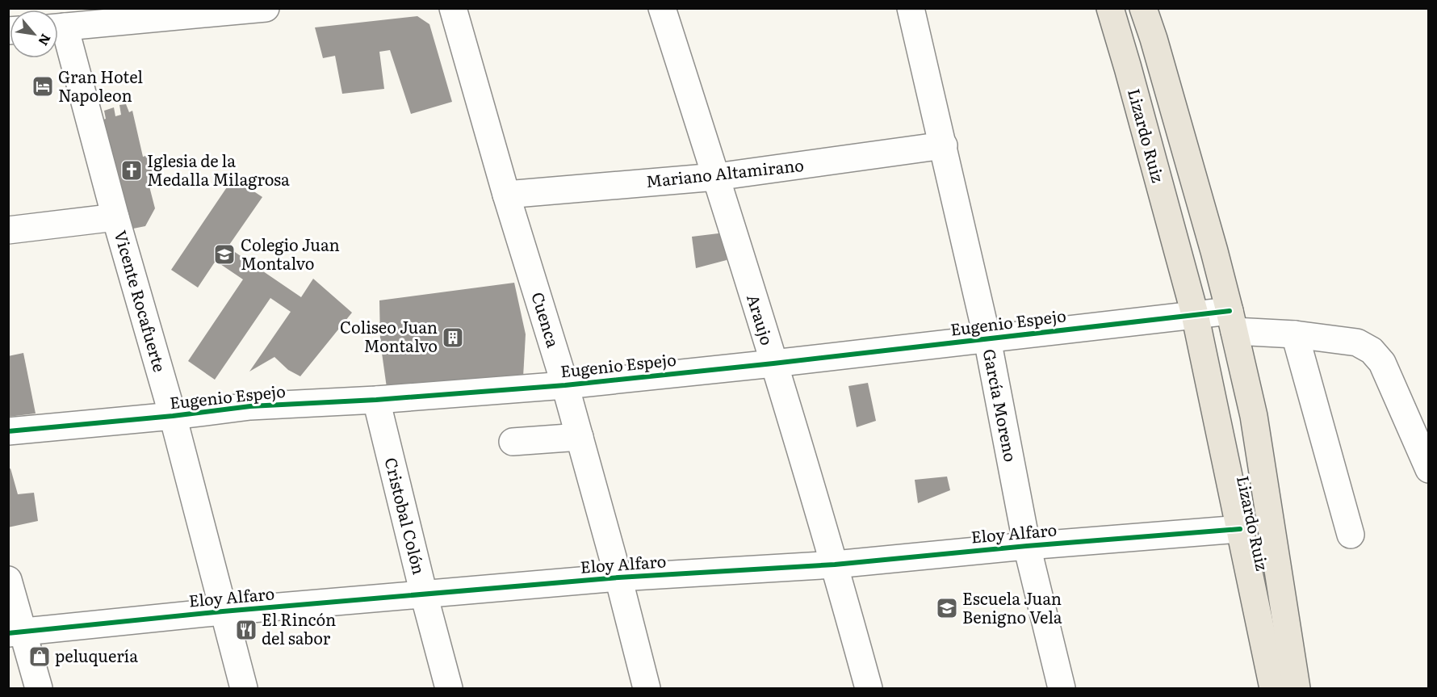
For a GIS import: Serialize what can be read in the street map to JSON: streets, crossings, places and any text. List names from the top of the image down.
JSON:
{
  "streets": {
    "main road": ["Lizardo Ruiz"],
    "street": [
      "Mariano Altamirano",
      "Vicente Rocafuerte",
      "Cuenca",
      "Araujo",
      "Eugenio Espejo",
      "García Moreno",
      "Cristobal Colón",
      "Eloy Alfaro"
    ]
  },
  "crossings": [
    ["Lizardo Ruiz", "Eugenio Espejo"],
    ["Lizardo Ruiz", "Eloy Alfaro"],
    ["Mariano Altamirano", "Cuenca"],
    ["Mariano Altamirano", "Araujo"],
    ["Mariano Altamirano", "García Moreno"],
    ["Vicente Rocafuerte", "Eugenio Espejo"],
    ["Vicente Rocafuerte", "Eloy Alfaro"],
    ["Cuenca", "Eugenio Espejo"],
    ["Cuenca", "Eloy Alfaro"],
    ["Araujo", "Eugenio Espejo"],
    ["Araujo", "Eloy Alfaro"],
    ["Eugenio Espejo", "García Moreno"],
    ["Eugenio Espejo", "Cristobal Colón"],
    ["García Moreno", "Eloy Alfaro"],
    ["Cristobal Colón", "Eloy Alfaro"]
  ],
  "places": {
    "hotel": ["Gran Hotel Napoleon"],
    "church": ["Iglesia de la Medalla Milagrosa"],
    "school or university": ["Colegio Juan Montalvo", "Escuela Juan Benigno Vela"],
    "building": ["Coliseo Juan Montalvo"],
    "restaurant": ["El Rincón del sabor"],
    "shop": ["peluquería"]
  },
  "north": "bottom right"
}
